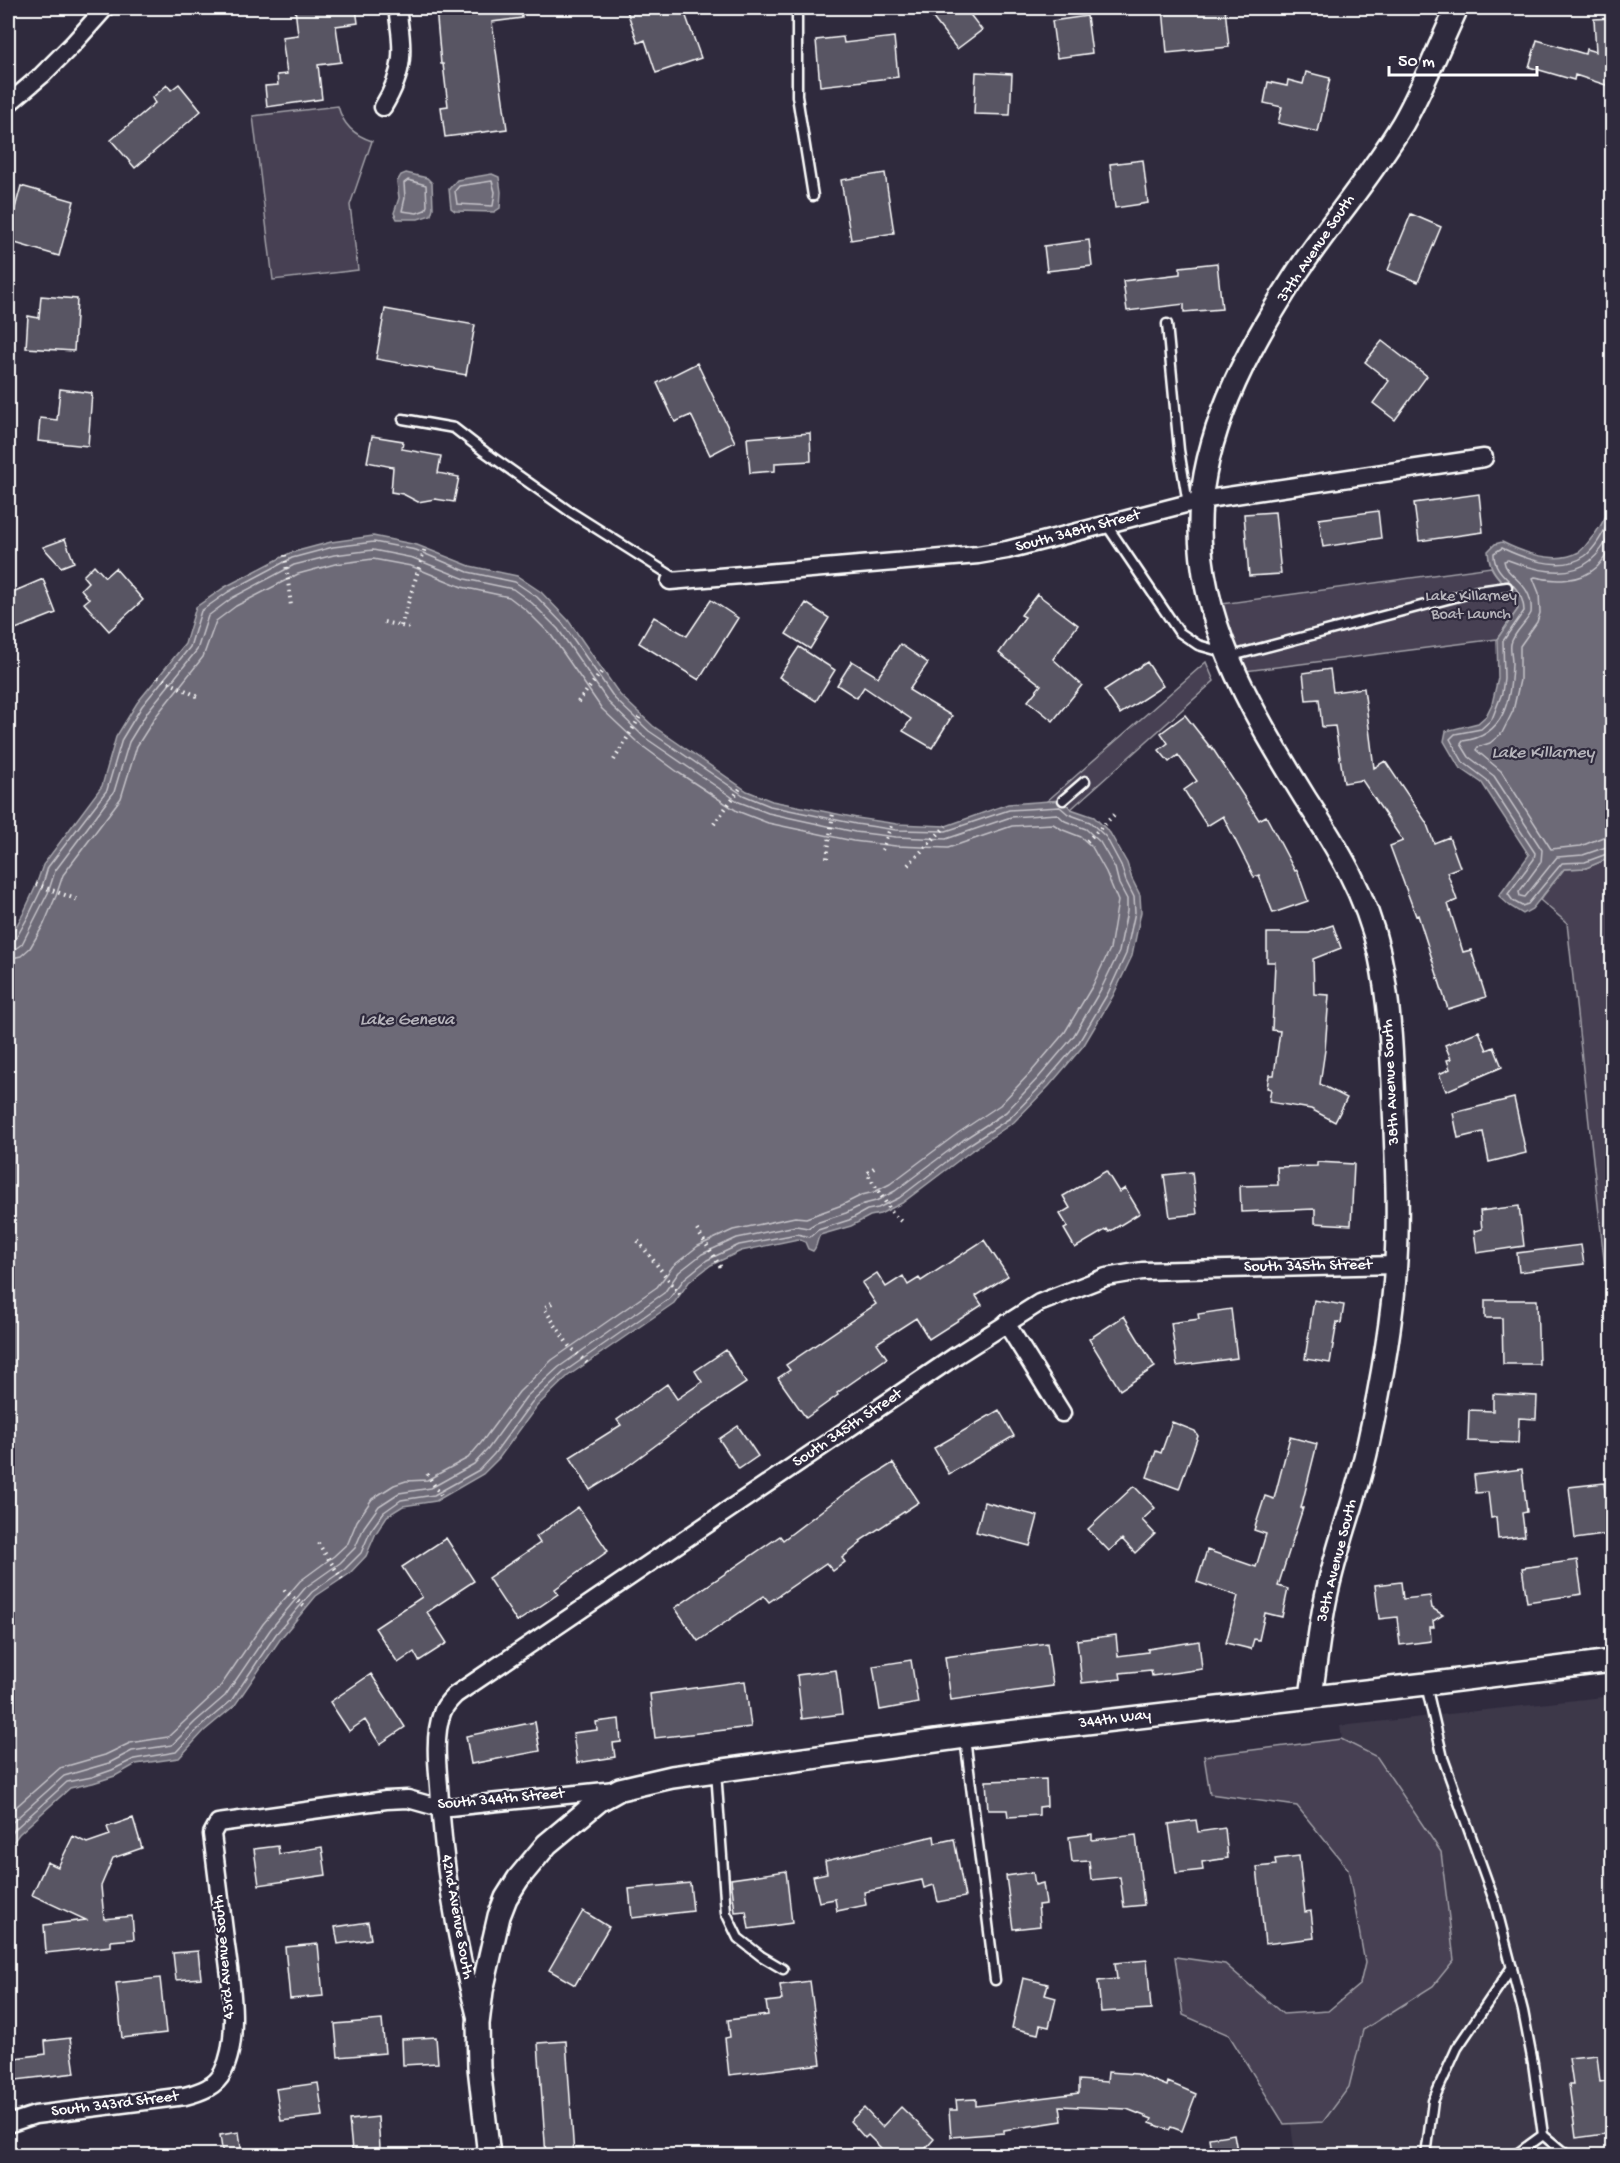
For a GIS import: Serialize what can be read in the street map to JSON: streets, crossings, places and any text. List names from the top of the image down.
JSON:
{
  "streets": {
    "street": [
      "37th Avenue South",
      "South 348th Street",
      "38th Avenue South",
      "South 345th Street",
      "344th Way",
      "South 344th Street",
      "42nd Avenue South",
      "43rd Avenue South",
      "South 343rd Street"
    ]
  },
  "crossings": [
    ["37th Avenue South", "South 348th Street"],
    ["37th Avenue South", "38th Avenue South"],
    ["South 348th Street", "38th Avenue South"],
    ["38th Avenue South", "South 345th Street"],
    ["38th Avenue South", "344th Way"],
    ["South 345th Street", "South 344th Street"],
    ["South 345th Street", "42nd Avenue South"],
    ["344th Way", "South 344th Street"],
    ["344th Way", "42nd Avenue South"],
    ["South 344th Street", "42nd Avenue South"],
    ["South 344th Street", "43rd Avenue South"],
    ["43rd Avenue South", "South 343rd Street"]
  ],
  "water": ["Lake Killarney", "Lake Geneva"],
  "parks": ["Lake Killarney Boat Launch"],
  "scale_bar": "50 m"
}
